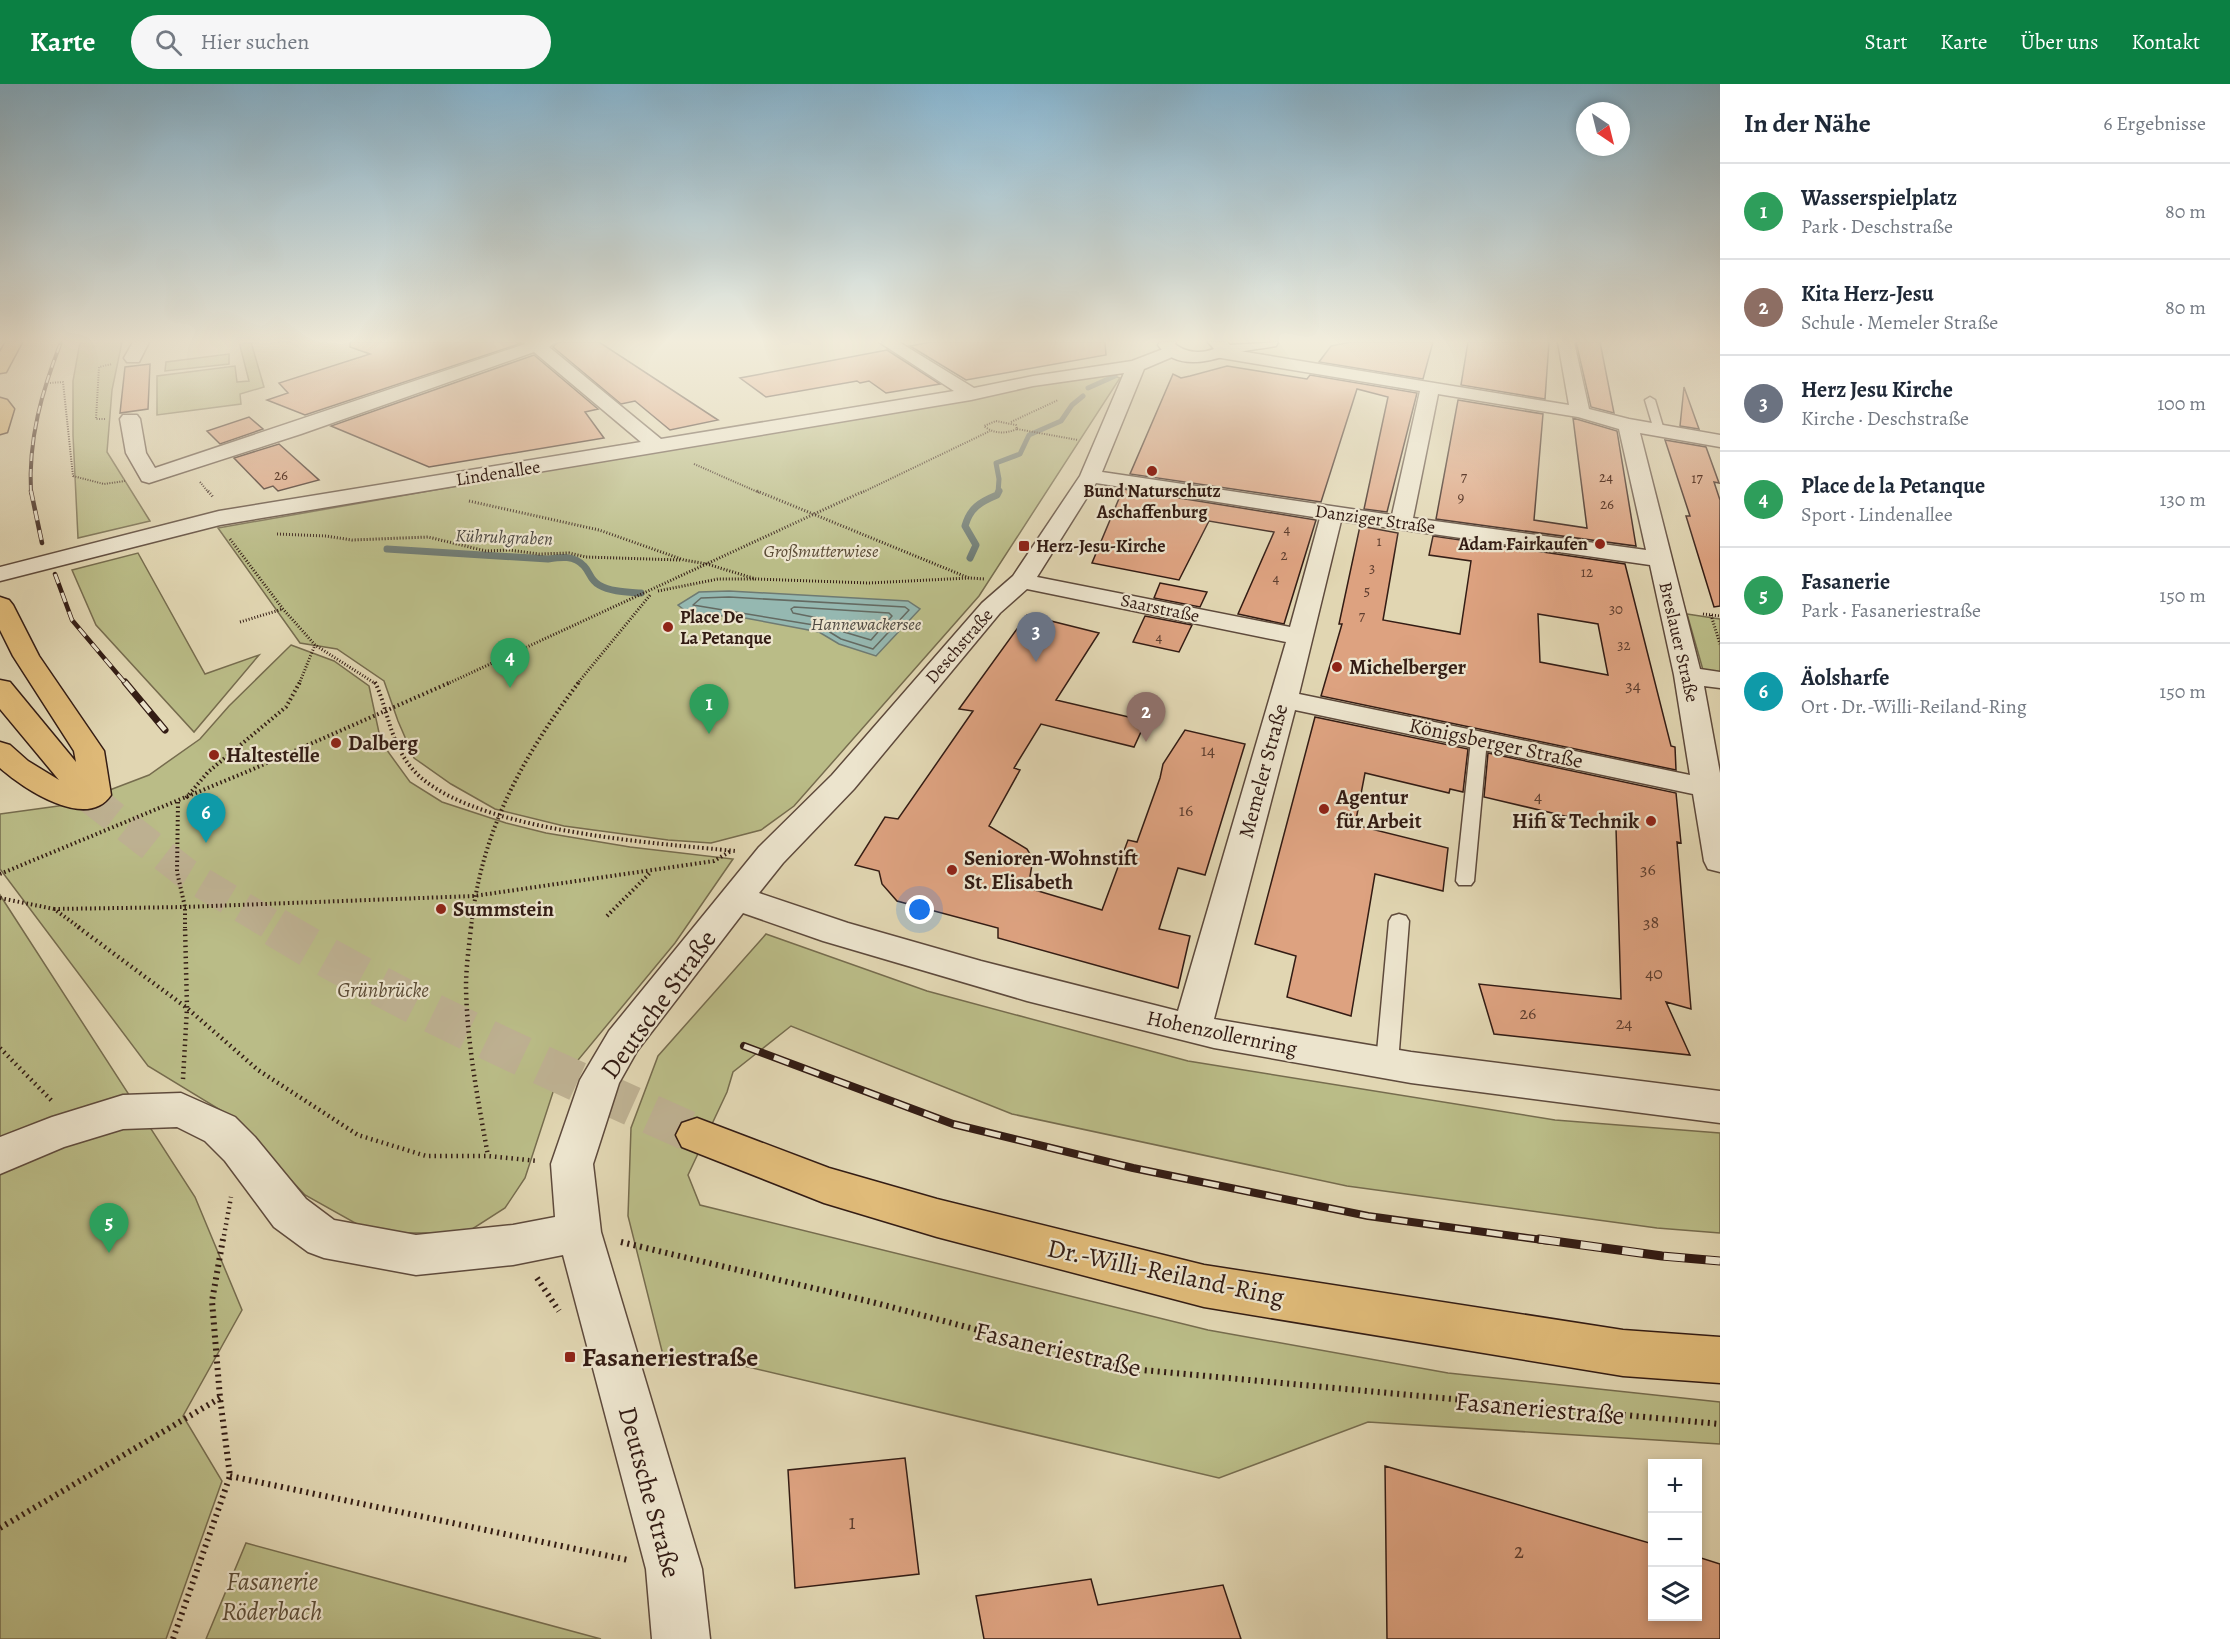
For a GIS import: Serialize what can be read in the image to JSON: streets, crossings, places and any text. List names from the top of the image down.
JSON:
{
  "streets": {
    "highway": ["Dr.-Willi-Reiland-Ring"],
    "street": [
      "Lindenallee",
      "Danziger Straße",
      "Saarstraße",
      "Breslauer Straße",
      "Deschstraße",
      "Königsberger Straße",
      "Memeler Straße",
      "Deutsche Straße",
      "Hohenzollernring"
    ],
    "path": ["Fasaneriestraße"]
  },
  "crossings": [
    ["Danziger Straße", "Breslauer Straße"],
    ["Danziger Straße", "Deschstraße"],
    ["Danziger Straße", "Memeler Straße"],
    ["Saarstraße", "Deschstraße"],
    ["Saarstraße", "Memeler Straße"],
    ["Breslauer Straße", "Königsberger Straße"],
    ["Deschstraße", "Deutsche Straße"],
    ["Deschstraße", "Hohenzollernring"],
    ["Königsberger Straße", "Memeler Straße"],
    ["Memeler Straße", "Hohenzollernring"],
    ["Deutsche Straße", "Hohenzollernring"],
    ["Deutsche Straße", "Fasaneriestraße"]
  ],
  "water": ["Kühruhgraben", "Hannewackersee"],
  "parks": ["Großmutterwiese", "Grünbrücke", "Fasanerie Röderbach"],
  "places": {
    "other": [
      "Bund Naturschutz Aschaffenburg",
      "Adam Fairkaufen",
      "Place De La Petanque",
      "Michelberger",
      "Dalberg",
      "Haltestelle",
      "Agentur für Arbeit",
      "Hifi & Technik",
      "Senioren-Wohnstift St. Elisabeth",
      "Summstein"
    ],
    "transit": ["Herz-Jesu-Kirche", "Fasaneriestraße"]
  },
  "house_numbers": [
    "26",
    "7",
    "24",
    "17",
    "9",
    "26",
    "4",
    "1",
    "2",
    "3",
    "12",
    "4",
    "5",
    "30",
    "7",
    "4",
    "32",
    "34",
    "14",
    "4",
    "16",
    "36",
    "38",
    "40",
    "26",
    "24",
    "1",
    "2"
  ],
  "north": "bottom right",
  "page": {
    "header": "Karte",
    "search": "Hier suchen",
    "nav": [
      "Start",
      "Karte",
      "Über uns",
      "Kontakt"
    ],
    "heading": ["In der Nähe", "6 Ergebnisse"],
    "list": [
      {
        "mark": "1",
        "name": "Wasserspielplatz",
        "note": "Park · Deschstraße",
        "value": "80 m"
      },
      {
        "mark": "2",
        "name": "Kita Herz-Jesu",
        "note": "Schule · Memeler Straße",
        "value": "80 m"
      },
      {
        "mark": "3",
        "name": "Herz Jesu Kirche",
        "note": "Kirche · Deschstraße",
        "value": "100 m"
      },
      {
        "mark": "4",
        "name": "Place de la Petanque",
        "note": "Sport · Lindenallee",
        "value": "130 m"
      },
      {
        "mark": "5",
        "name": "Fasanerie",
        "note": "Park · Fasaneriestraße",
        "value": "150 m"
      },
      {
        "mark": "6",
        "name": "Äolsharfe",
        "note": "Ort · Dr.-Willi-Reiland-Ring",
        "value": "150 m"
      }
    ],
    "pins": [
      "3",
      "4",
      "1",
      "2",
      "6",
      "5"
    ],
    "map_buttons": ["+", "−"]
  }
}
